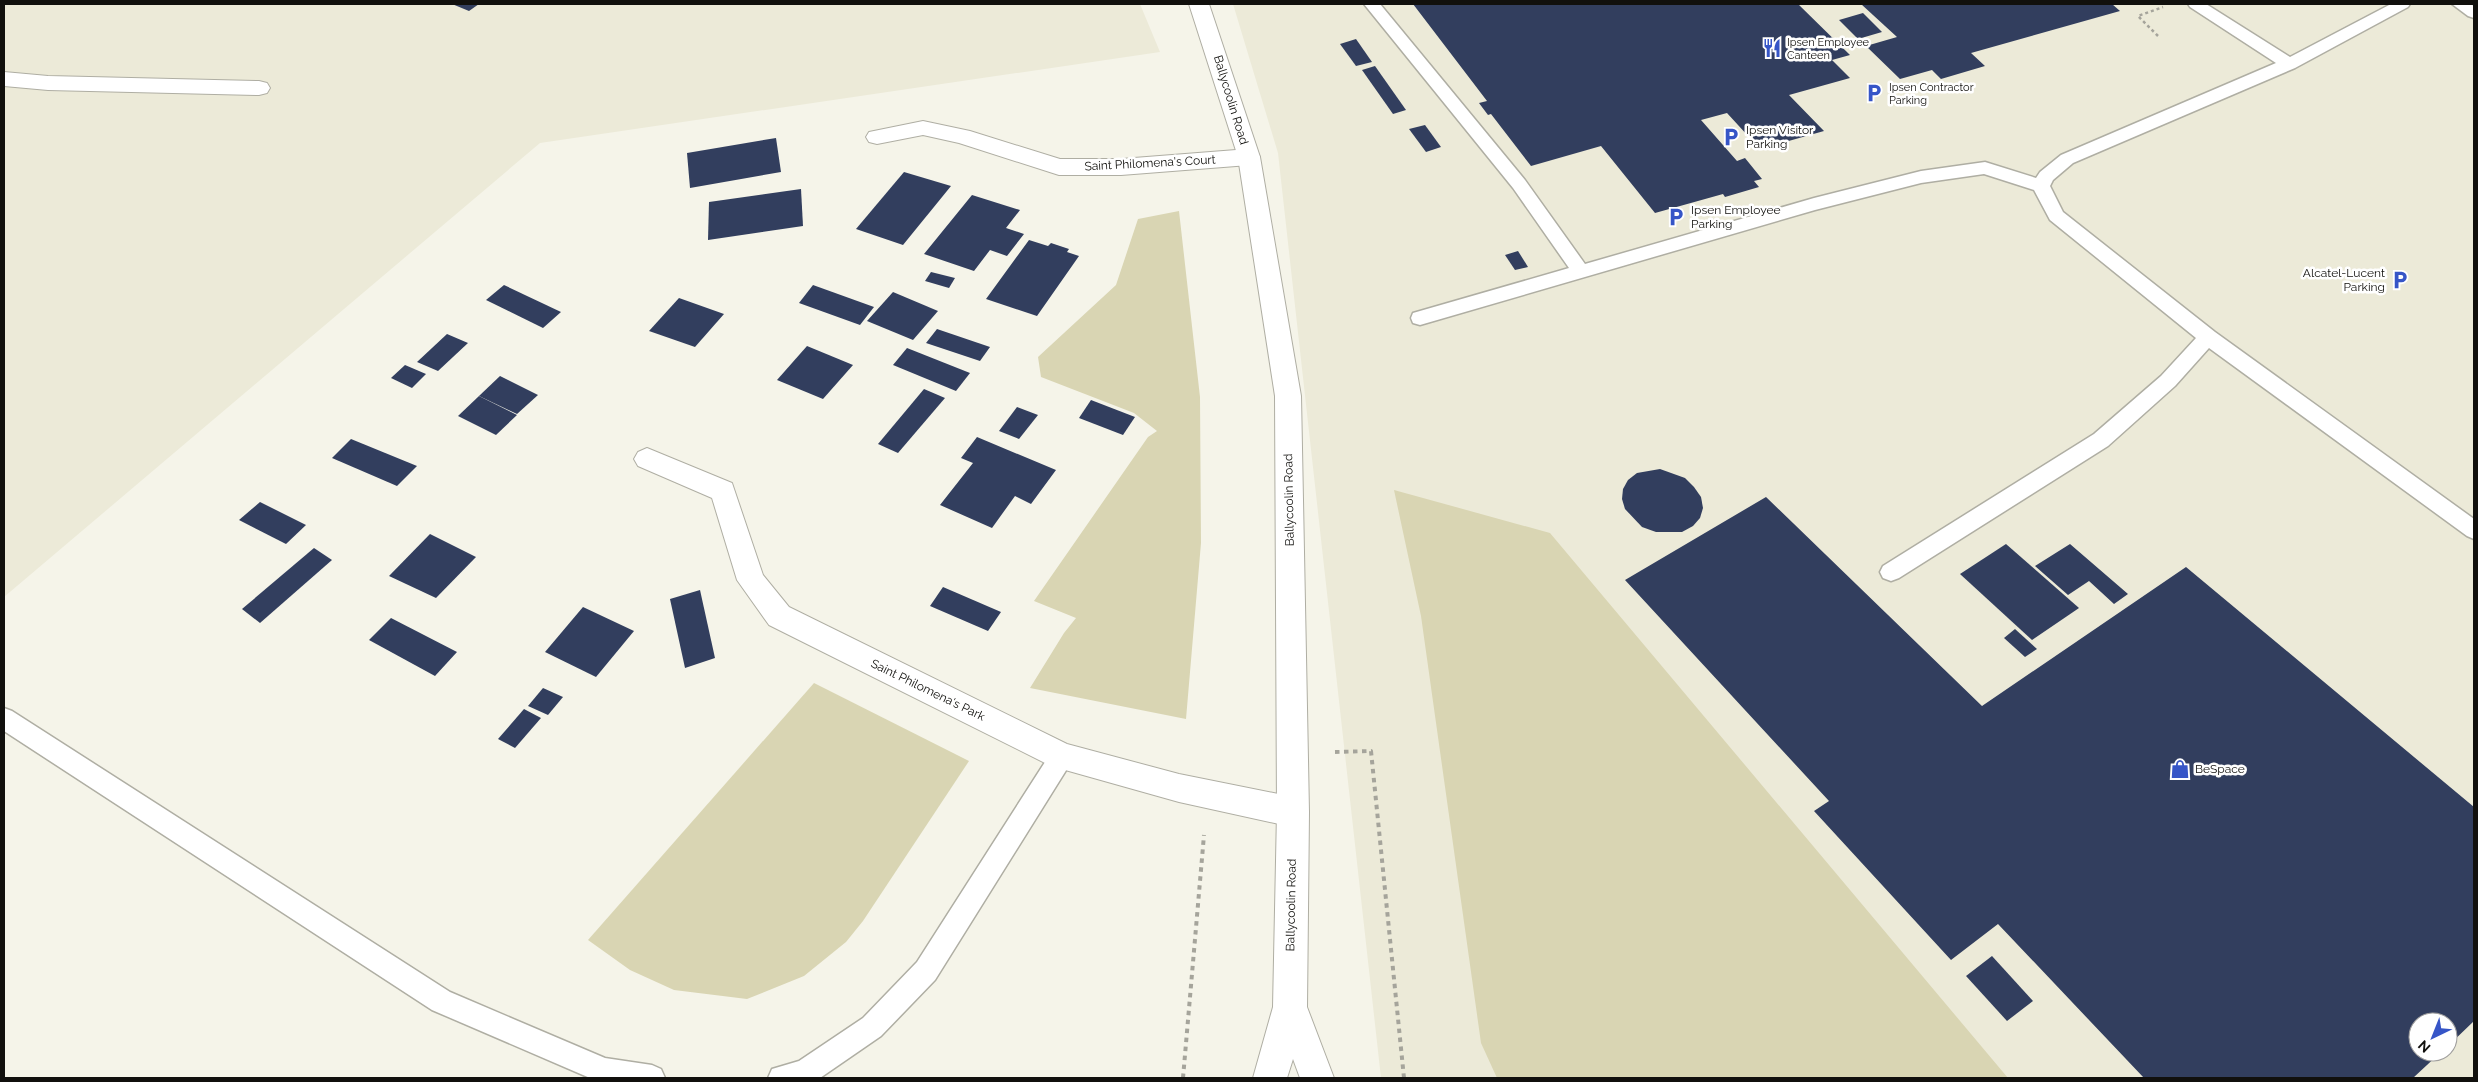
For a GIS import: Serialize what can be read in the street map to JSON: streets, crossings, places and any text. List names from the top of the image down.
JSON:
{
  "streets": {
    "street": ["Ballycoolin Road", "Saint Philomena's Court", "Saint Philomena's Park"]
  },
  "crossings": [
    ["Ballycoolin Road", "Saint Philomena's Court"],
    ["Ballycoolin Road", "Saint Philomena's Park"]
  ],
  "places": {
    "restaurant": ["Ipsen Employee Canteen"],
    "parking": [
      "Ipsen Contractor Parking",
      "Ipsen Visitor Parking",
      "Ipsen Employee Parking",
      "Alcatel-Lucent Parking"
    ],
    "shop": ["BeSpace"]
  },
  "north": "bottom left"
}
